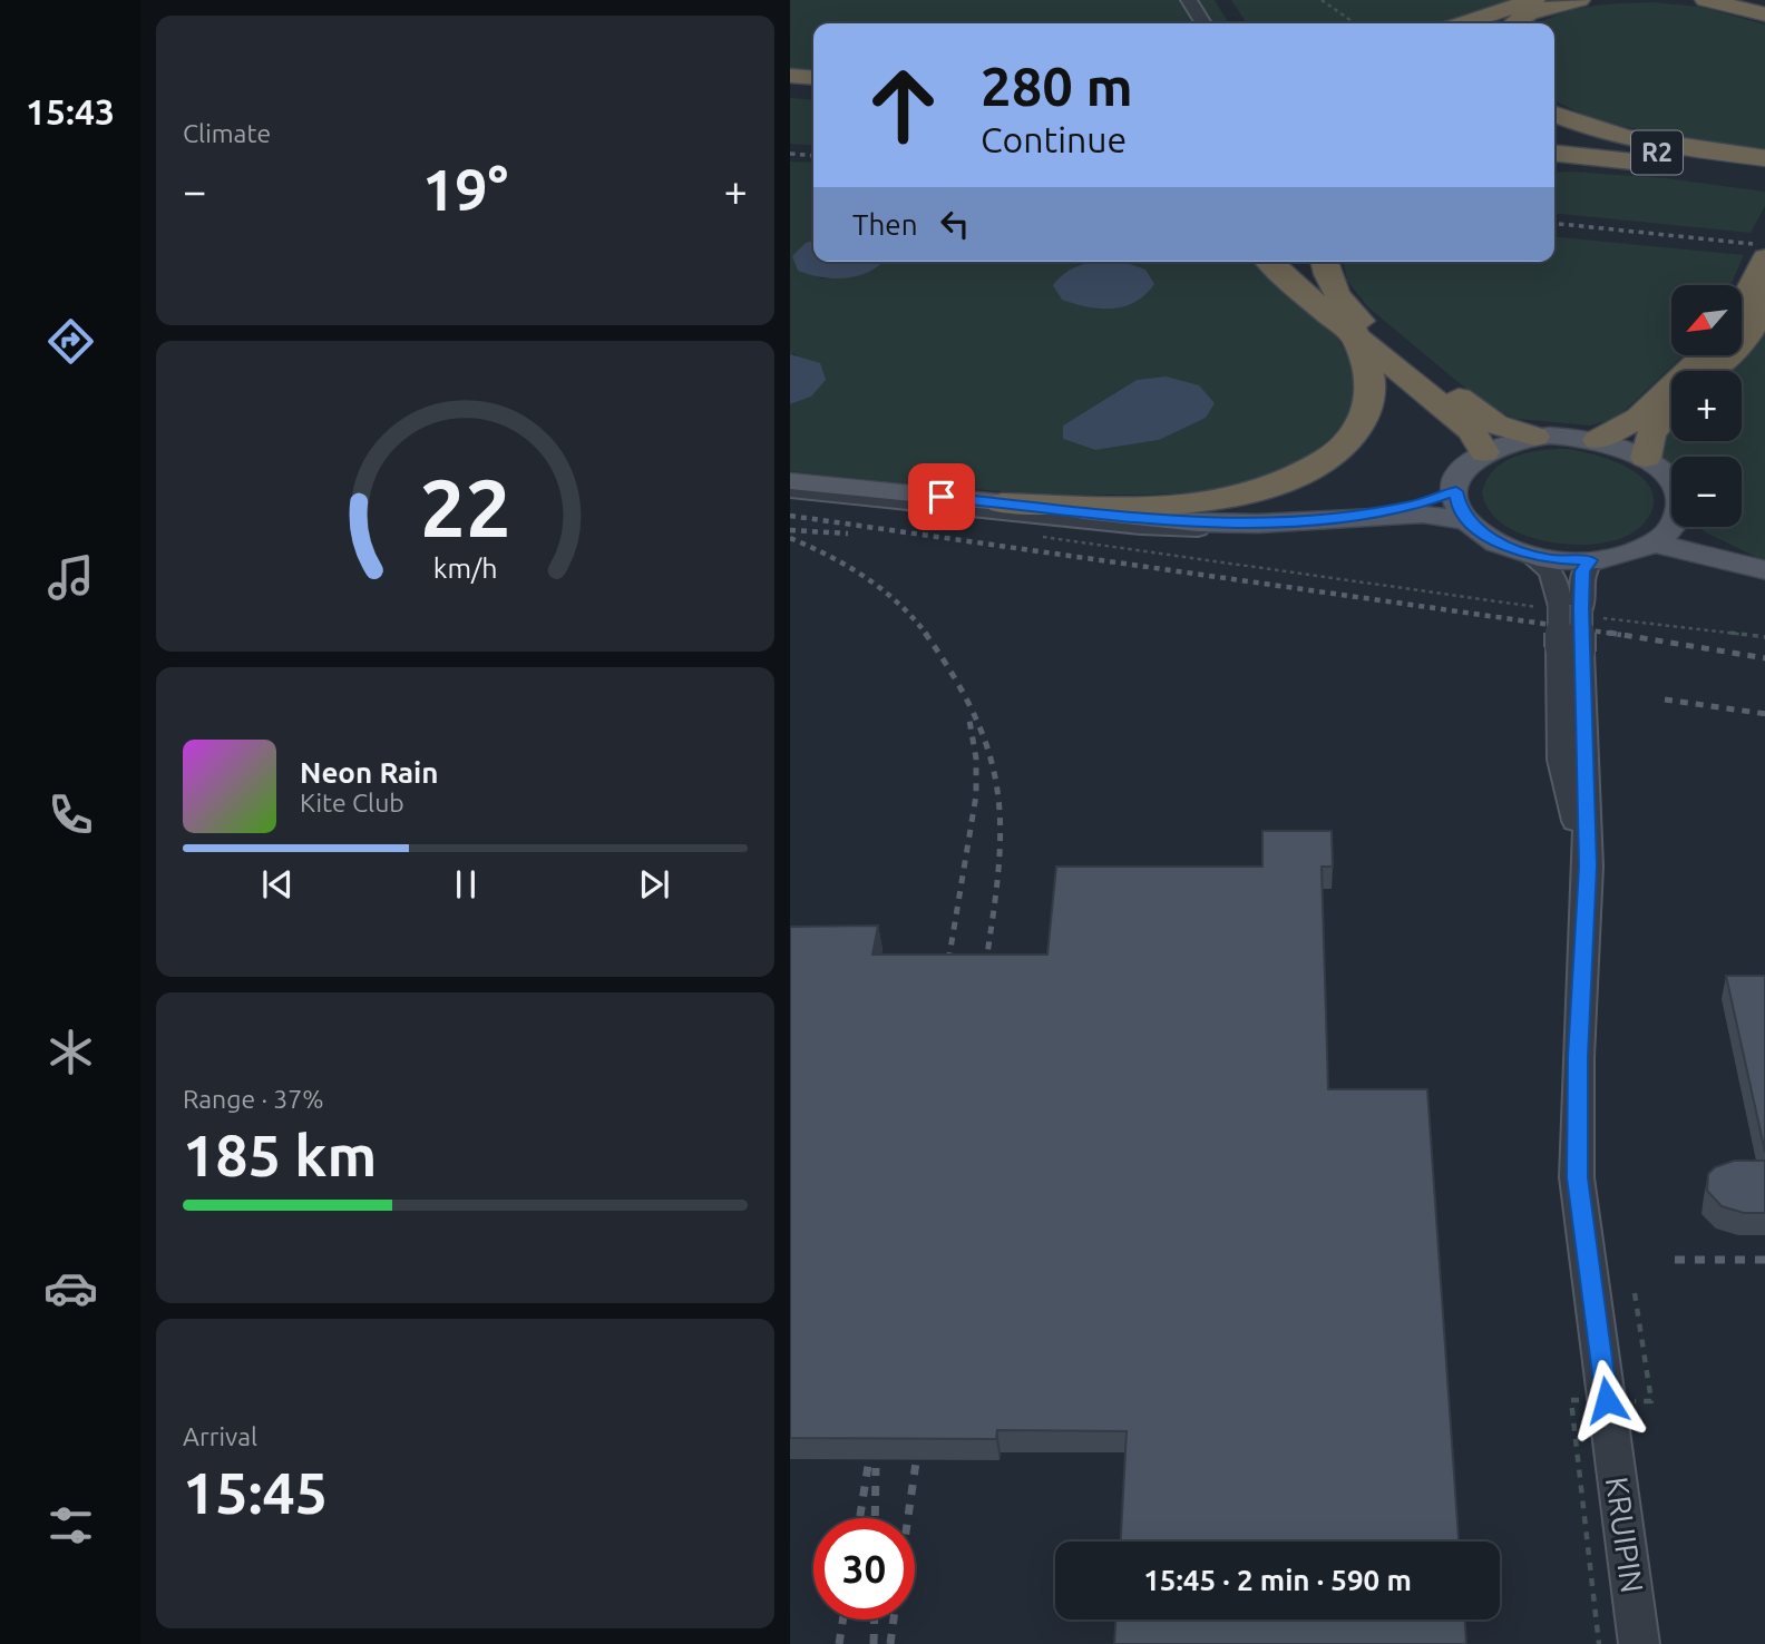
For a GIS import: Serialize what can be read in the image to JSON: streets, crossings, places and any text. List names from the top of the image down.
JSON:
{
  "streets": {
    "highway": ["R2"],
    "street": ["KRUIPIN"]
  },
  "north": "bottom left",
  "page": {
    "tabs": "15:43",
    "tile": [
      "Climate",
      ["Range · 37%", "185 km"],
      ["Arrival", "15:45"]
    ],
    "turn": ["280 m", "Continue"],
    "heat": ["−", "19°", "+"],
    "then": "Then",
    "map_buttons": ["+", "−"],
    "song": ["Neon Rain", "Kite Club"],
    "limit": "30",
    "trip": "15:45 · 2 min · 590 m",
    "gauge": ["22", "km/h"]
  }
}
